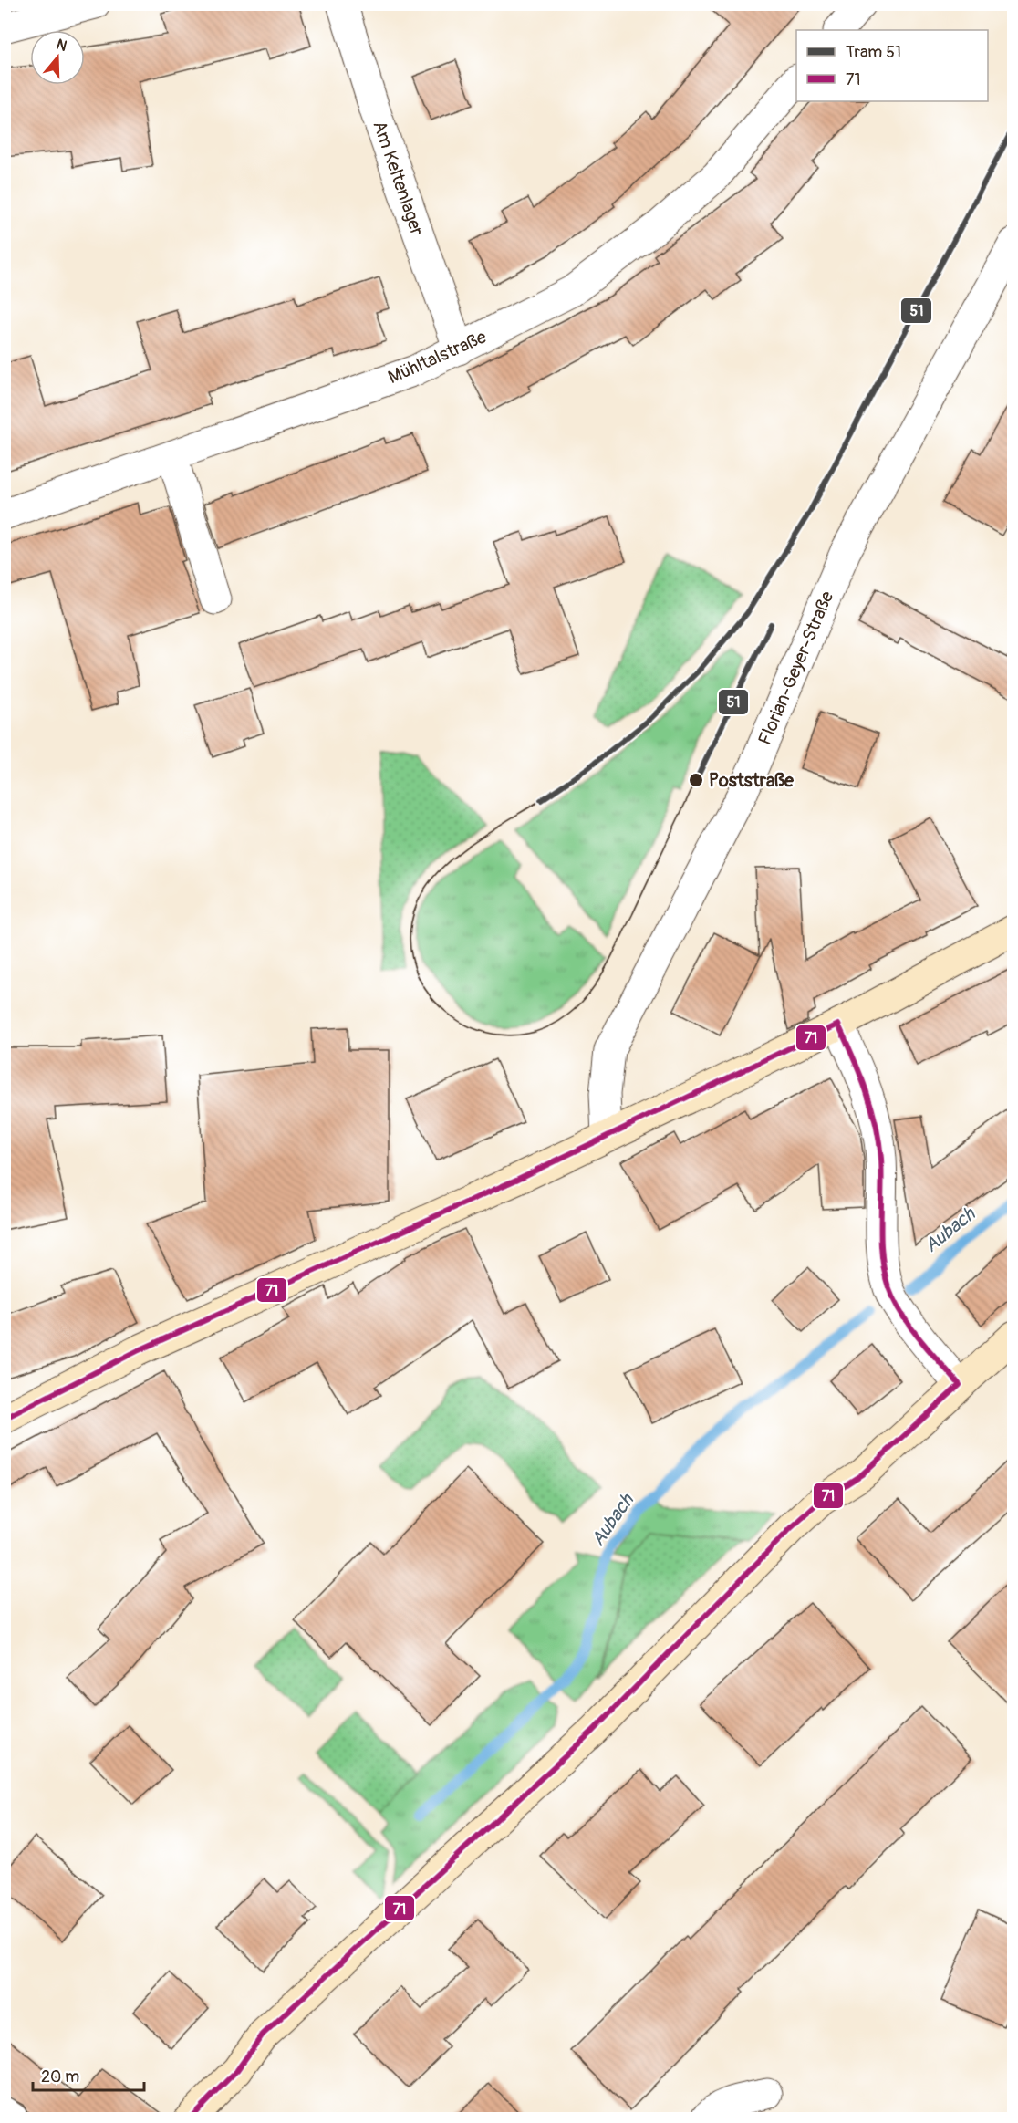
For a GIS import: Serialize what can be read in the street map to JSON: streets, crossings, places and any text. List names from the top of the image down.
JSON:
{
  "streets": {
    "street": ["Am Keltenlager", "Mühltalstraße", "Florian-Geyer-Straße"]
  },
  "crossings": [
    ["Am Keltenlager", "Mühltalstraße"]
  ],
  "water": ["Aubach"],
  "places": ["Poststraße"],
  "lines": ["tram line 51", "transit line 71"],
  "legend": ["Tram 51", "71"],
  "scale_bar": "20 m",
  "north": "top"
}
